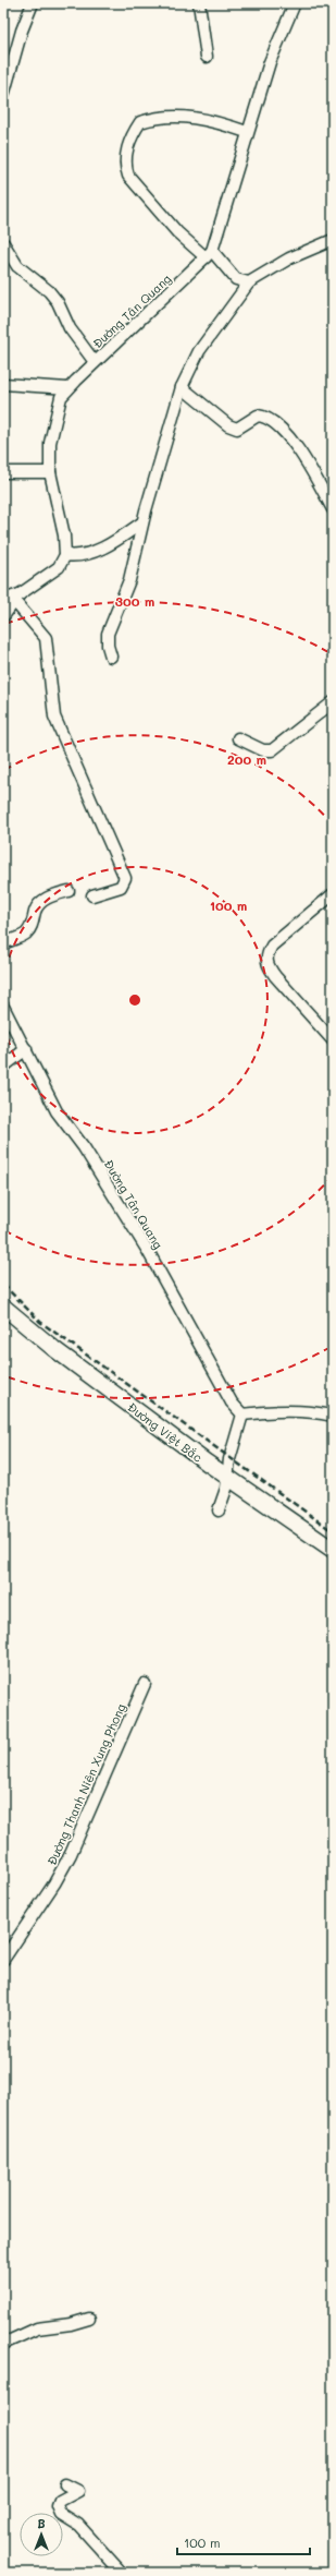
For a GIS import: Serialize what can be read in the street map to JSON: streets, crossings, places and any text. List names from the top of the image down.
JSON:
{
  "streets": {
    "main road": ["Đường Việt Bắc"],
    "street": ["Đường Tân Quang", "Đường Thanh Niên Xung Phong"]
  },
  "scale_bar": "100 m",
  "north": "top",
  "rings": ["300 m", "200 m", "100 m"]
}
